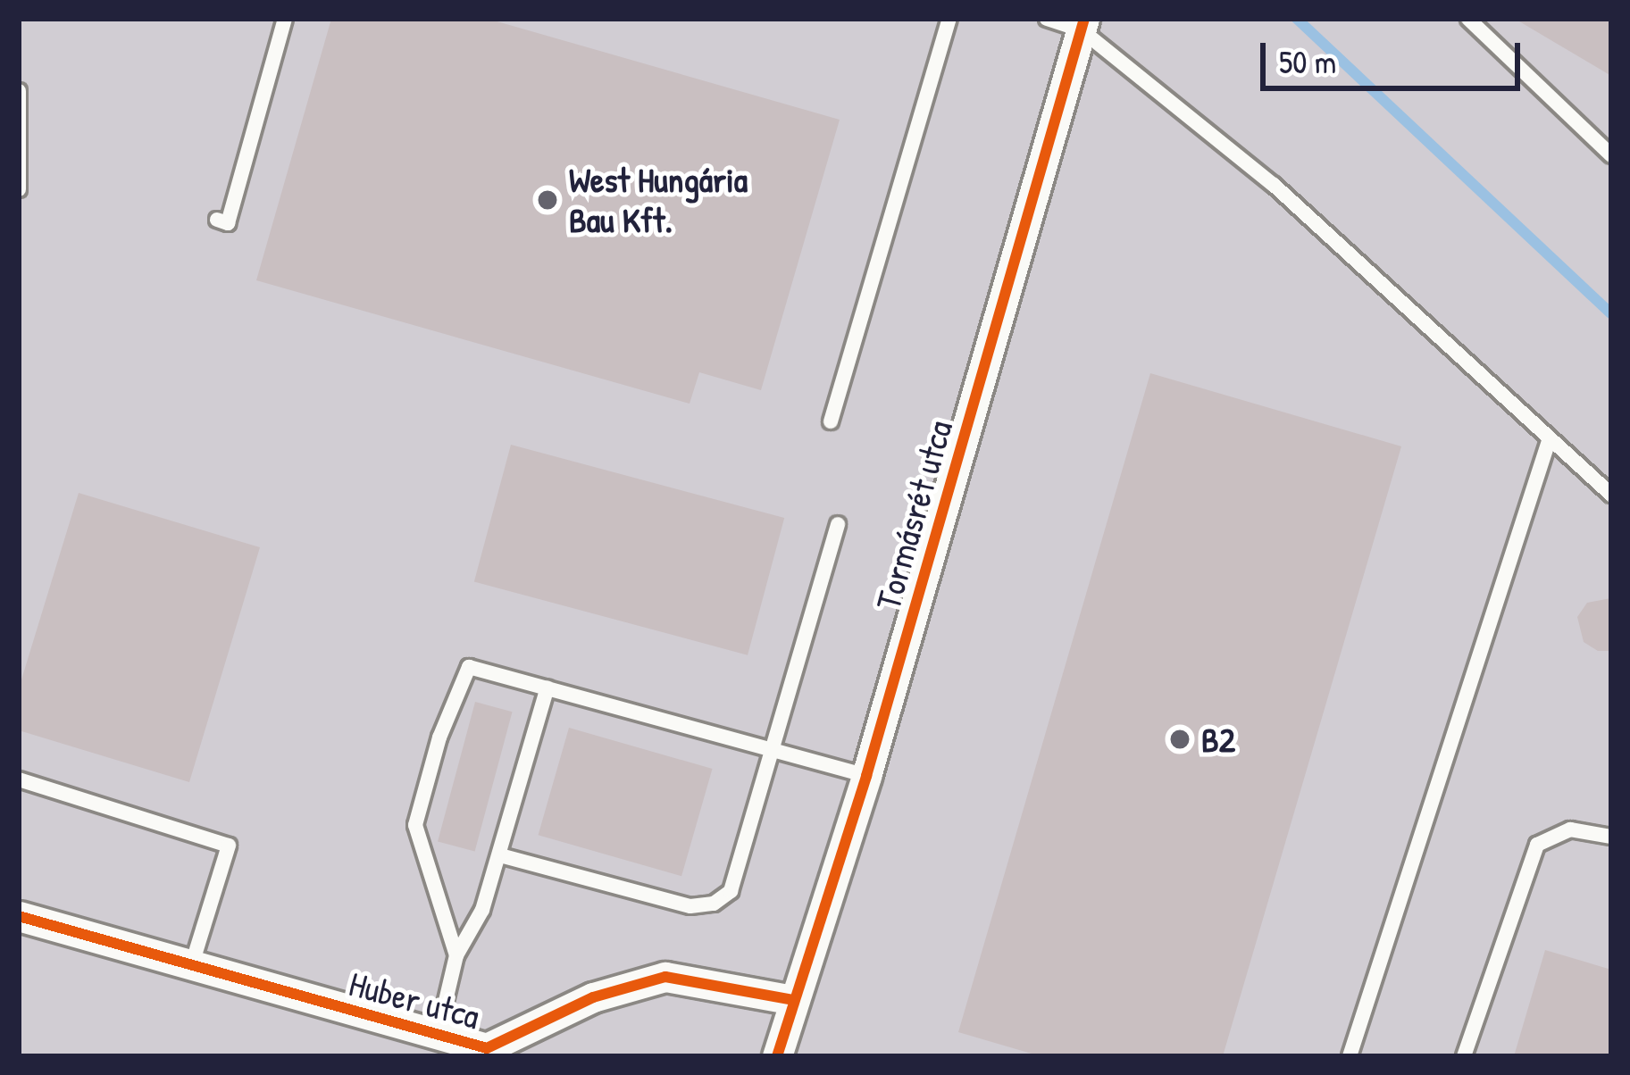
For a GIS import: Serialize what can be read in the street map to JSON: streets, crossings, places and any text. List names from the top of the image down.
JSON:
{
  "streets": {
    "street": ["Tormásrét utca", "Huber utca"]
  },
  "crossings": [
    ["Tormásrét utca", "Huber utca"]
  ],
  "places": ["West Hungária Bau Kft.", "B2"],
  "scale_bar": "50 m"
}
